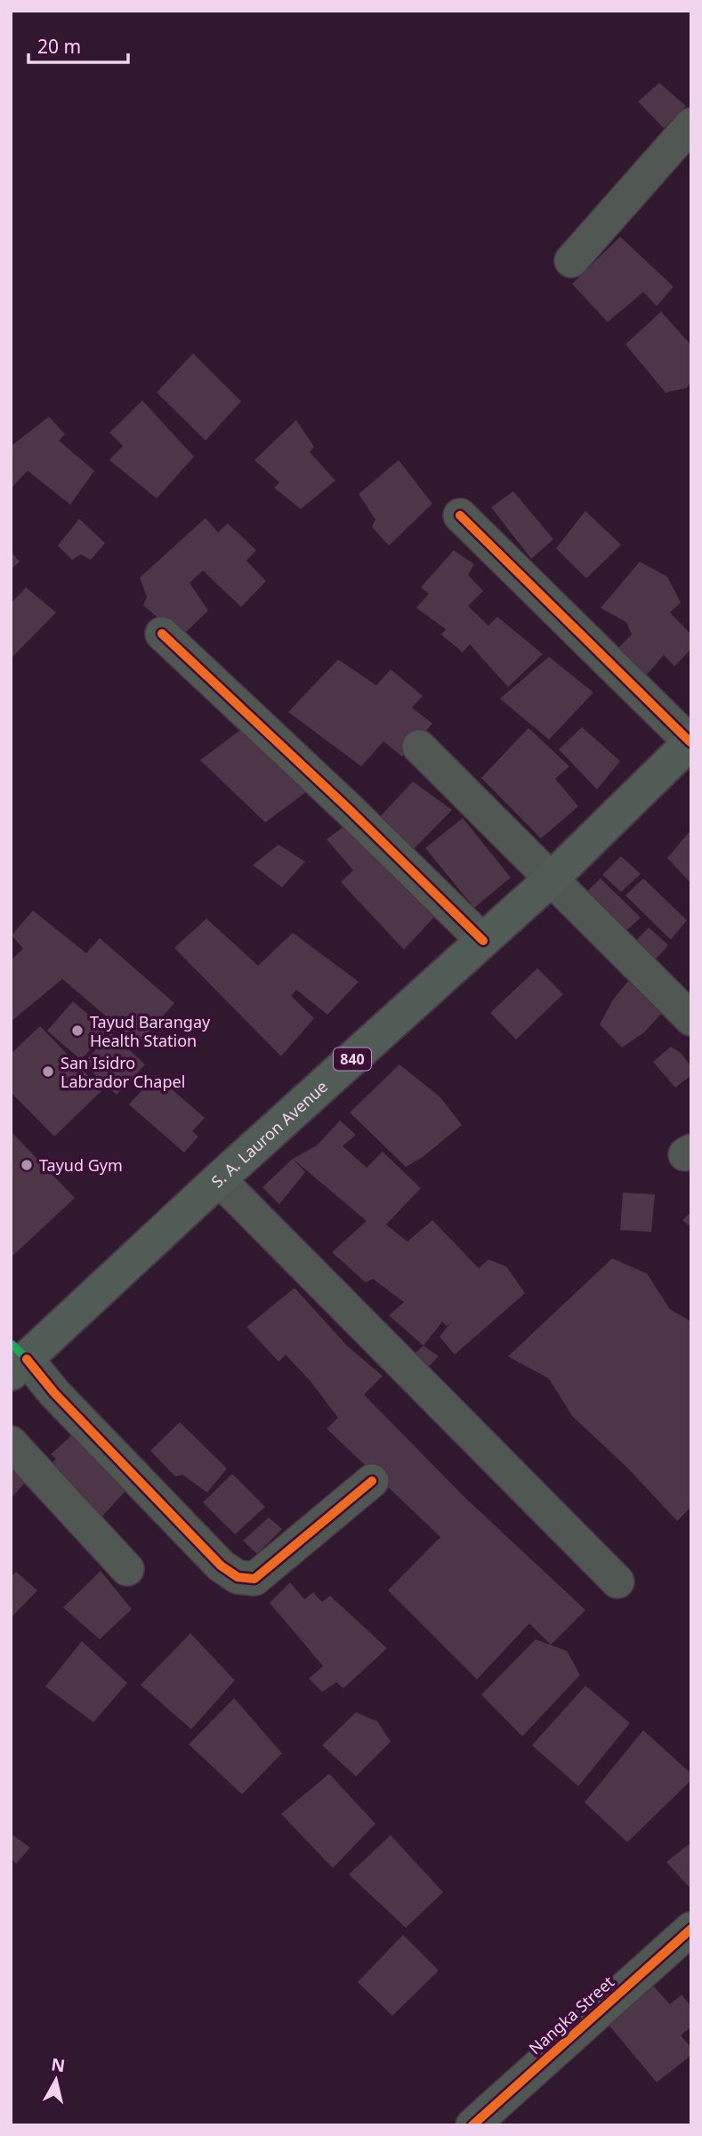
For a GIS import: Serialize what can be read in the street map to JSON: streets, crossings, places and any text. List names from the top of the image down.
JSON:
{
  "streets": {
    "highway": ["840", "S. A. Lauron Avenue"],
    "street": ["Nangka Street"]
  },
  "places": ["Tayud Barangay Health Station", "San Isidro Labrador Chapel", "Tayud Gym"],
  "scale_bar": "20 m",
  "north": "top"
}
